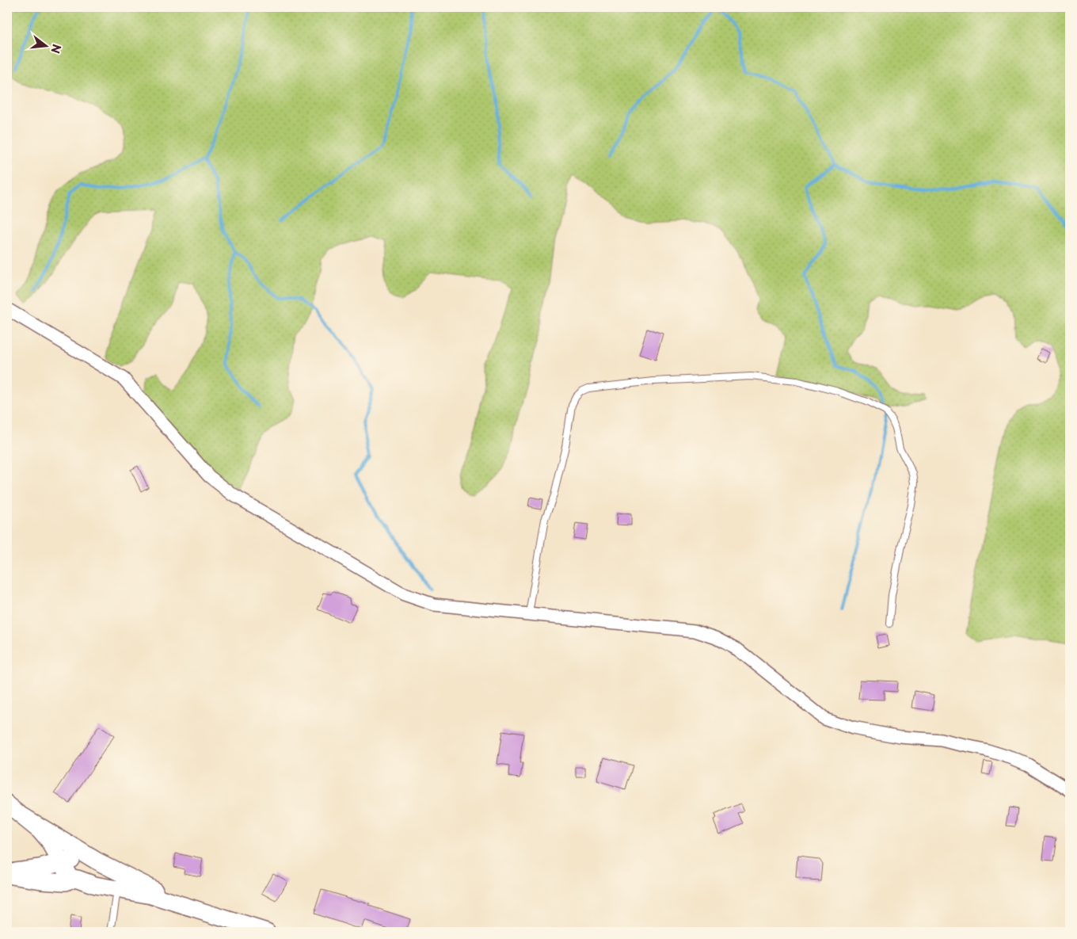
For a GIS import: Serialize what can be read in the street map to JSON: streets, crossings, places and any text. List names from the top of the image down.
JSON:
{
  "north": "right"
}
